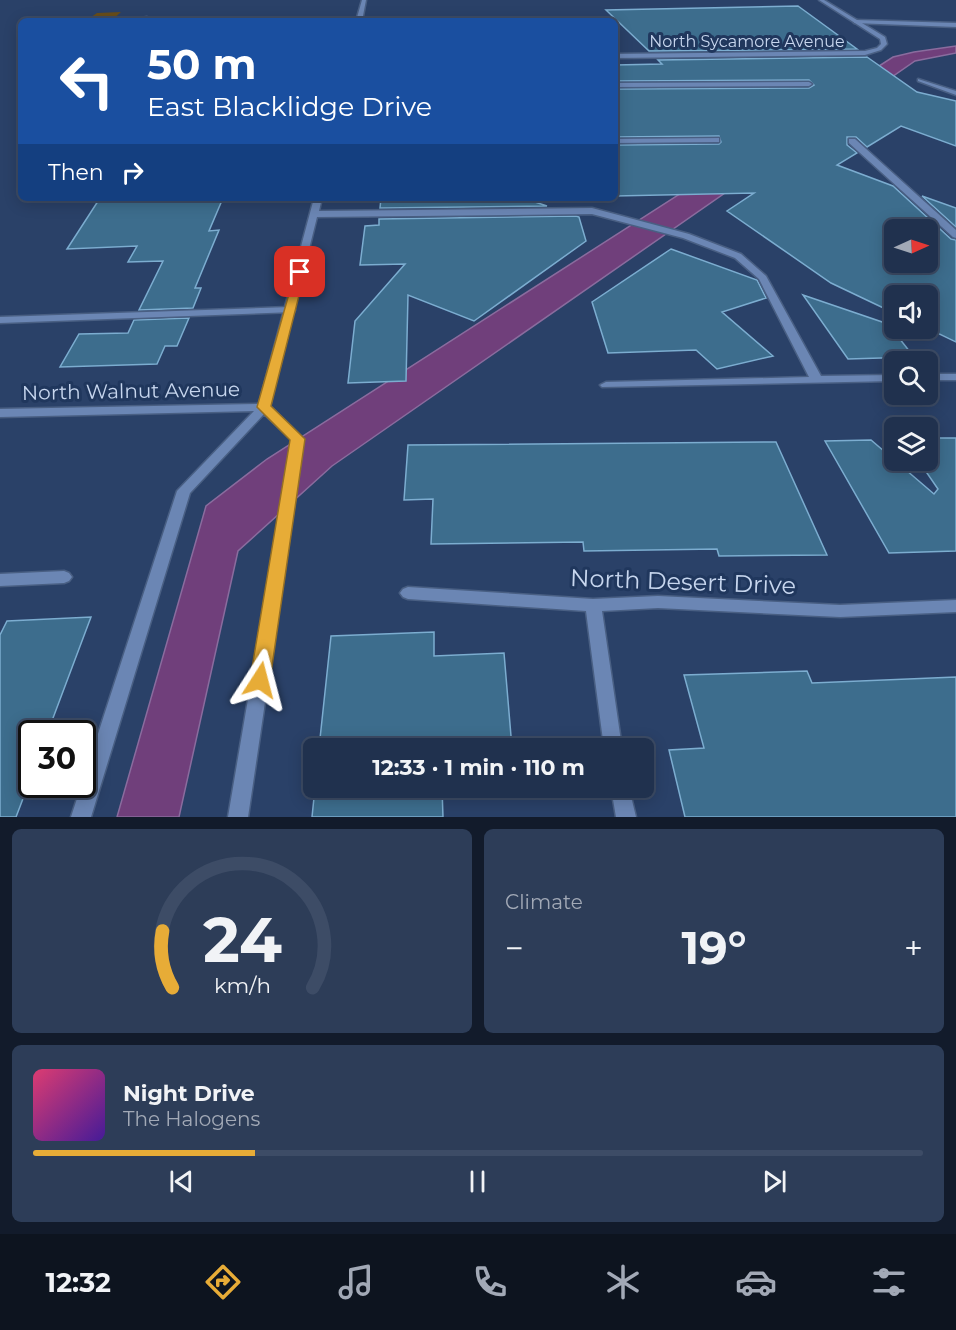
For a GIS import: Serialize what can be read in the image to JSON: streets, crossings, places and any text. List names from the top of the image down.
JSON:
{
  "streets": {
    "street": ["North Sycamore Avenue", "North Walnut Avenue", "North Desert Drive"]
  },
  "north": "right",
  "page": {
    "turn": ["50 m", "East Blacklidge Drive"],
    "then": "Then",
    "limit": "30",
    "trip": "12:33 · 1 min · 110 m",
    "tile": "Climate",
    "heat": ["−", "19°", "+"],
    "song": ["Night Drive", "The Halogens"],
    "tabs": "12:32",
    "gauge": ["24", "km/h"]
  }
}
